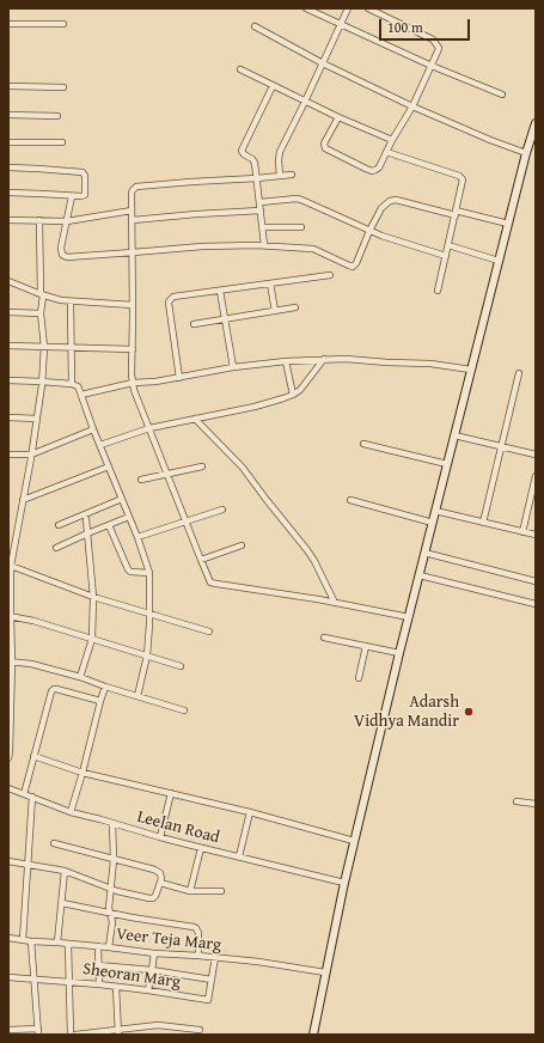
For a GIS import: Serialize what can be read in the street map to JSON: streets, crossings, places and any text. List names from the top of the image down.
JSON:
{
  "streets": {
    "street": ["Leelan Road", "Veer Teja Marg", "Sheoran Marg"]
  },
  "crossings": [
    ["Veer Teja Marg", "Sheoran Marg"]
  ],
  "places": ["Adarsh Vidhya Mandir"],
  "scale_bar": "100 m"
}
